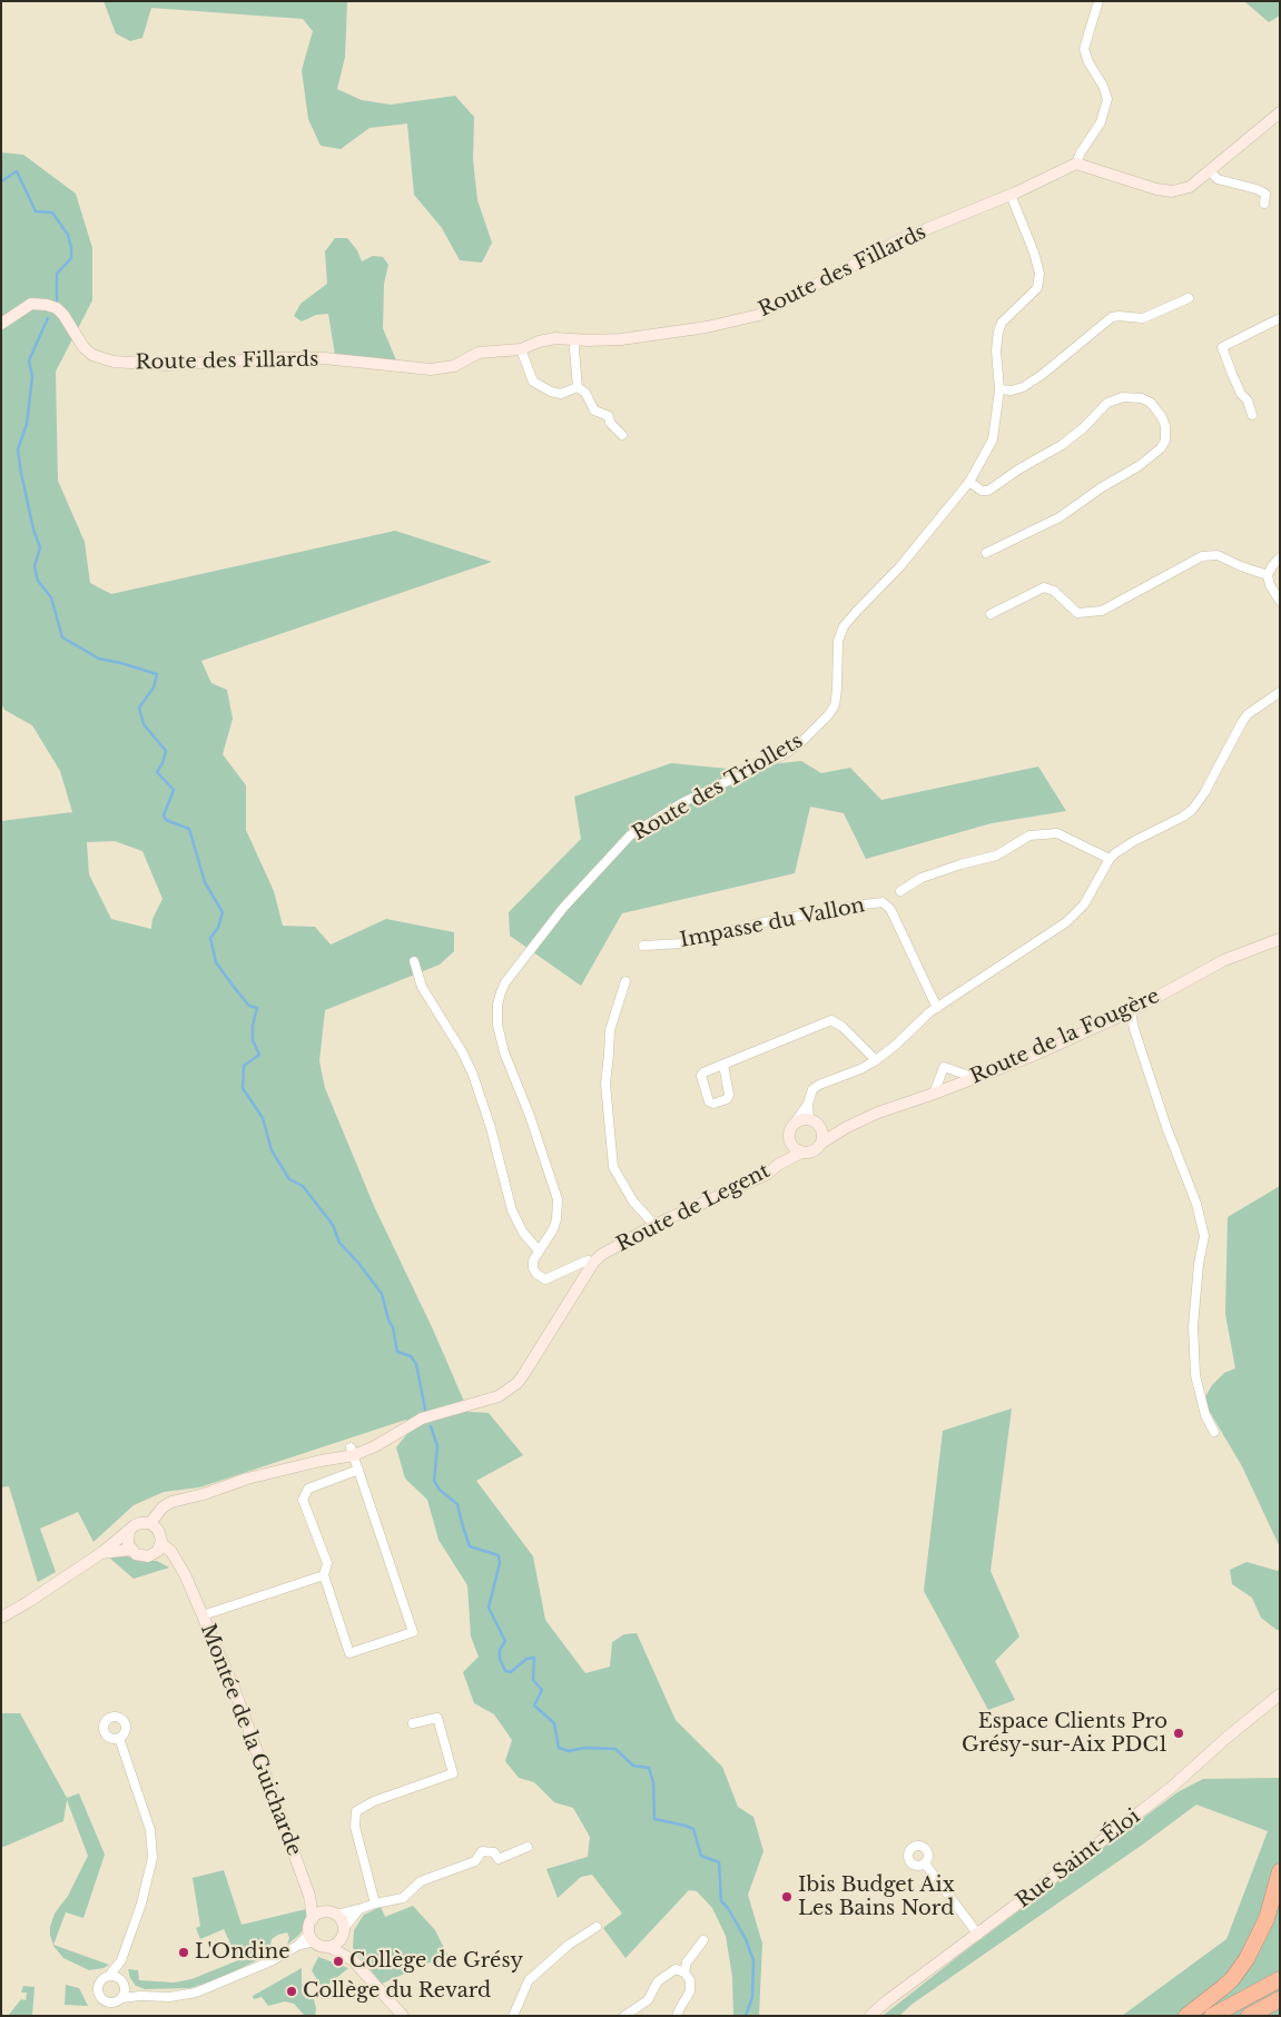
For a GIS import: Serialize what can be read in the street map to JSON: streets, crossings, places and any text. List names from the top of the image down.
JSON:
{
  "streets": {
    "street": [
      "Route des Fillards",
      "Route des Triollets",
      "Impasse du Vallon",
      "Route de la Fougère",
      "Route de Legent",
      "Montée de la Guicharde",
      "Rue Saint-Éloi"
    ]
  },
  "crossings": [
    ["Route des Fillards", "Route des Triollets"],
    ["Route de la Fougère", "Route de Legent"],
    ["Route de Legent", "Montée de la Guicharde"]
  ],
  "places": [
    "Espace Clients Pro Grésy-sur-Aix PDC1",
    "Ibis Budget Aix Les Bains Nord",
    "L'Ondine",
    "Collège de Grésy",
    "Collège du Revard"
  ]
}
